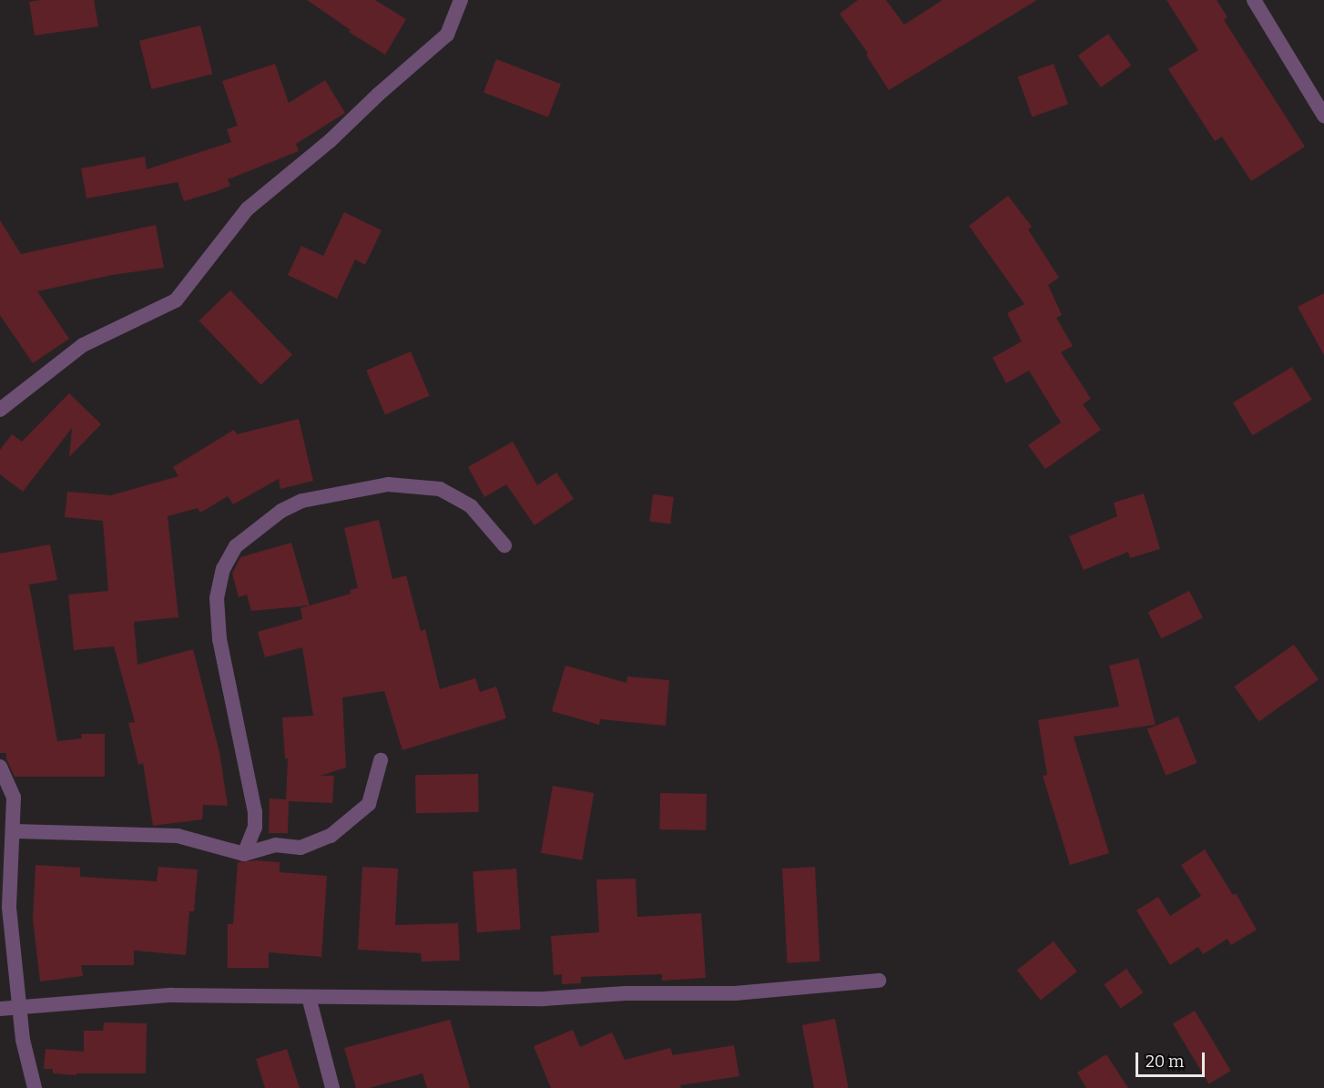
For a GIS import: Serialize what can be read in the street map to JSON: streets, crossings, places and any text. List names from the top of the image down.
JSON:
{
  "scale_bar": "20 m"
}
